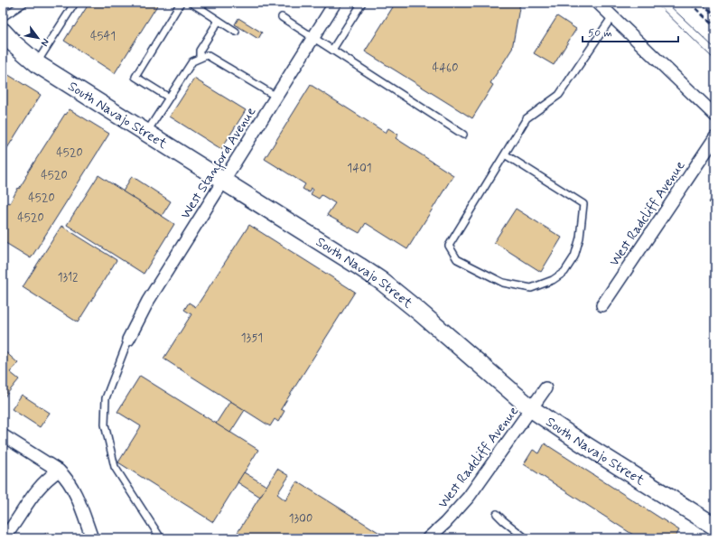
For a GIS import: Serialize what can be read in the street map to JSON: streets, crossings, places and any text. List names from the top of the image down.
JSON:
{
  "streets": {
    "street": ["South Navajo Street", "West Stanford Avenue", "West Radcliff Avenue"]
  },
  "crossings": [
    ["South Navajo Street", "West Stanford Avenue"],
    ["South Navajo Street", "West Radcliff Avenue"]
  ],
  "house_numbers": [
    "4541",
    "4460",
    "4520",
    "1401",
    "4520",
    "4520",
    "4520",
    "1312",
    "1351",
    "1300"
  ],
  "scale_bar": "50 m",
  "north": "bottom right"
}
